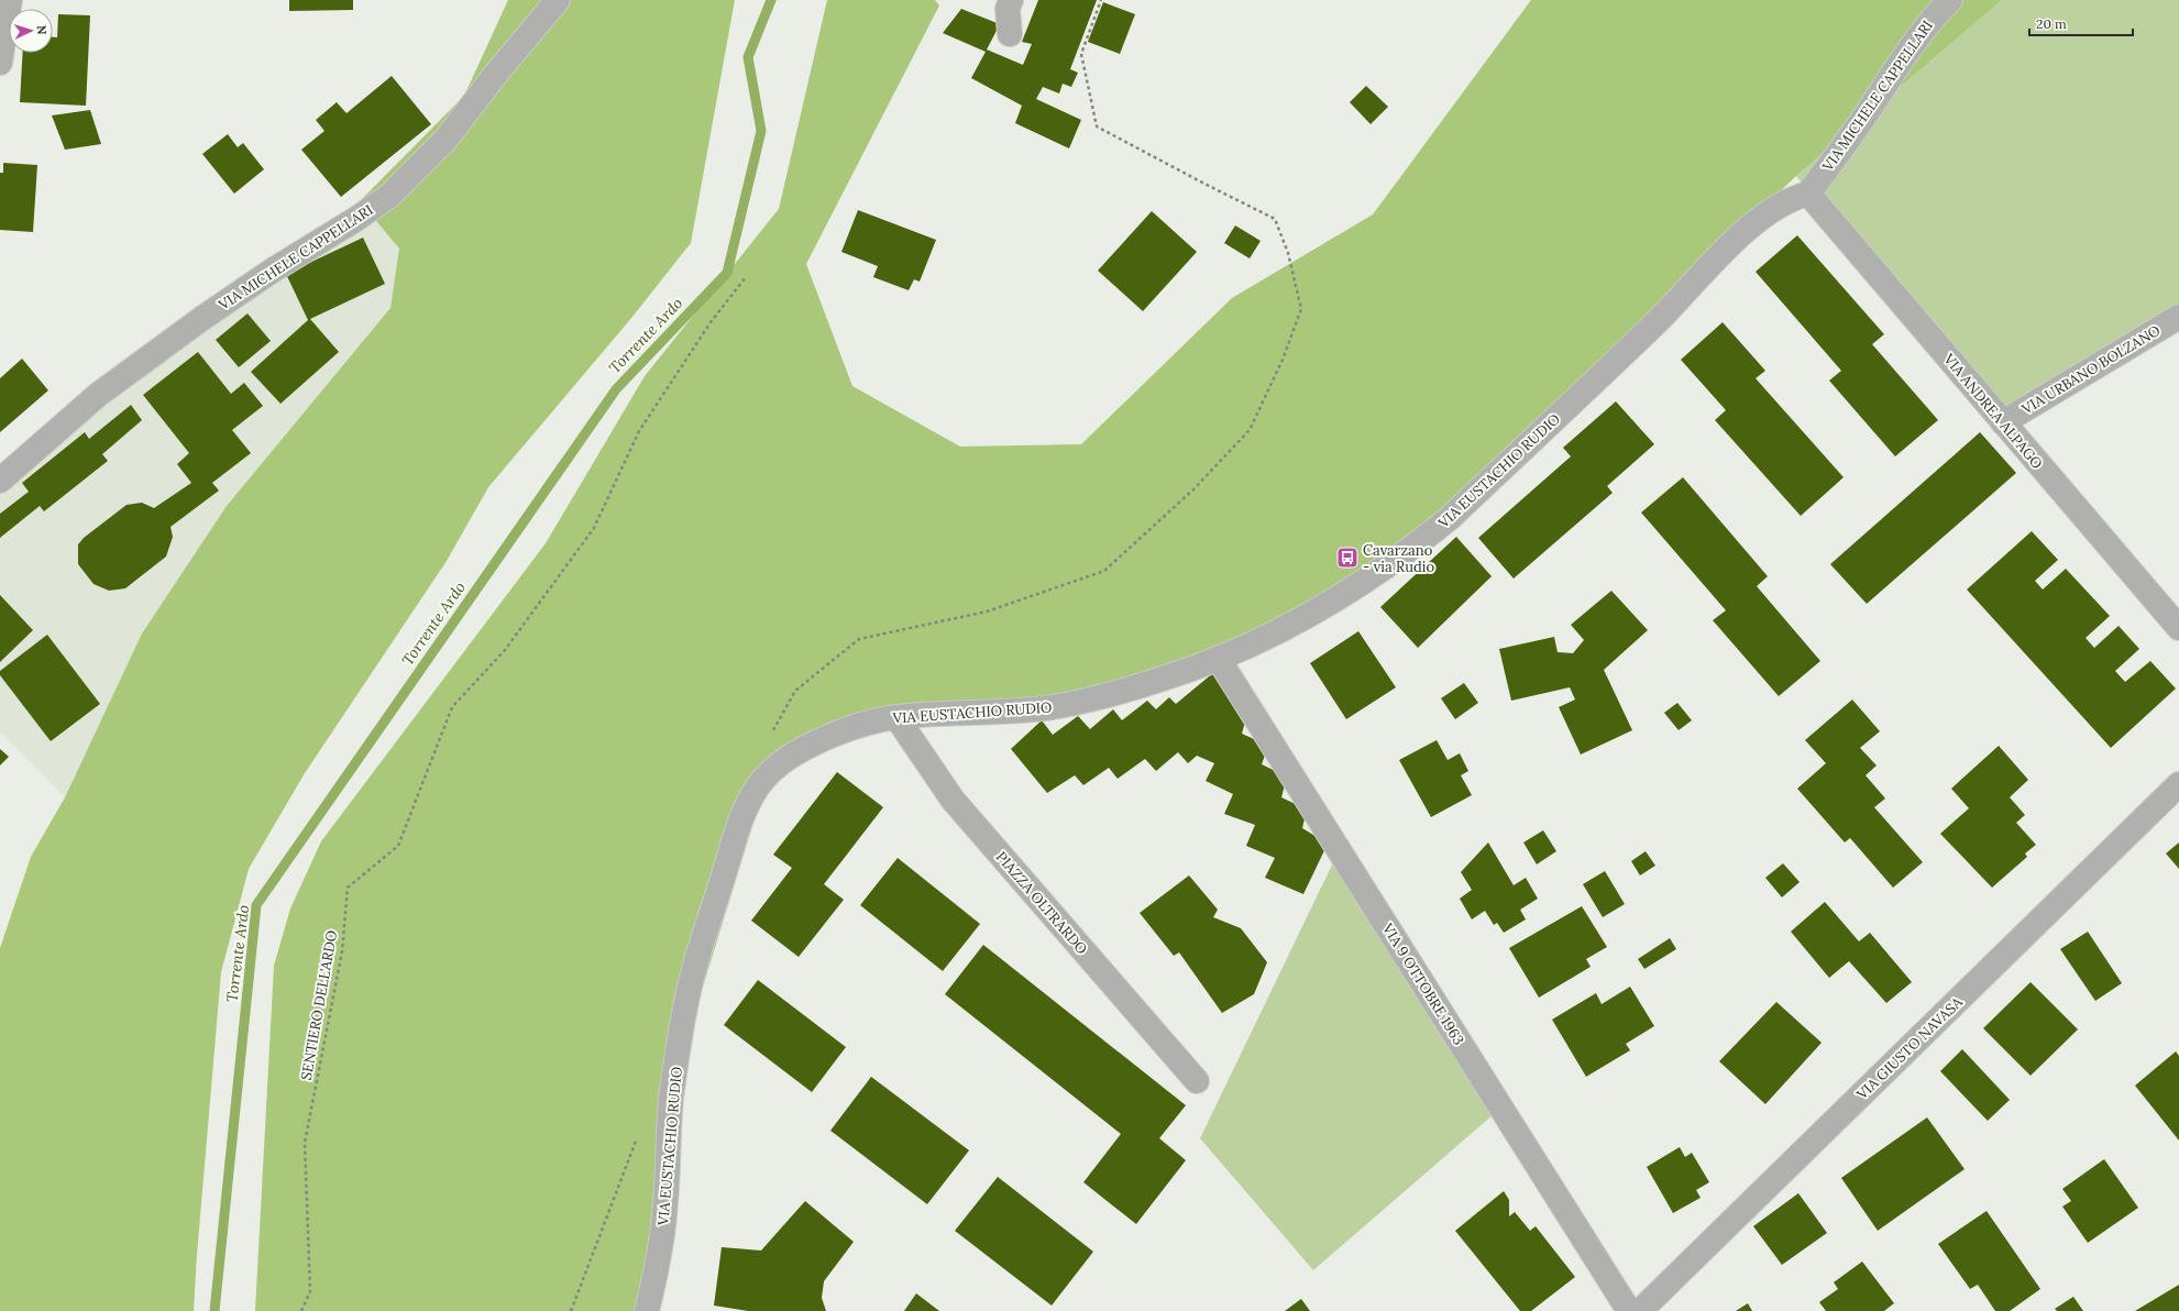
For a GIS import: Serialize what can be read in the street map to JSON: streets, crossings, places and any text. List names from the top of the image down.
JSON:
{
  "streets": {
    "street": [
      "VIA MICHELE CAPPELLARI",
      "VIA URBANO BOLZANO",
      "VIA ANDREA ALPAGO",
      "VIA EUSTACHIO RUDIO",
      "PIAZZA OLTRARDO",
      "VIA 9 OTTOBRE 1963",
      "VIA GIUSTO NAVASA"
    ],
    "path": ["SENTIERO DELL'ARDO"]
  },
  "crossings": [
    ["VIA MICHELE CAPPELLARI", "VIA ANDREA ALPAGO"],
    ["VIA MICHELE CAPPELLARI", "VIA EUSTACHIO RUDIO"],
    ["VIA URBANO BOLZANO", "VIA ANDREA ALPAGO"],
    ["VIA ANDREA ALPAGO", "VIA EUSTACHIO RUDIO"],
    ["VIA EUSTACHIO RUDIO", "PIAZZA OLTRARDO"],
    ["VIA EUSTACHIO RUDIO", "VIA 9 OTTOBRE 1963"]
  ],
  "water": ["Torrente Ardo"],
  "places": {
    "bus stop": ["Cavarzano - via Rudio"]
  },
  "scale_bar": "20 m",
  "north": "right"
}
